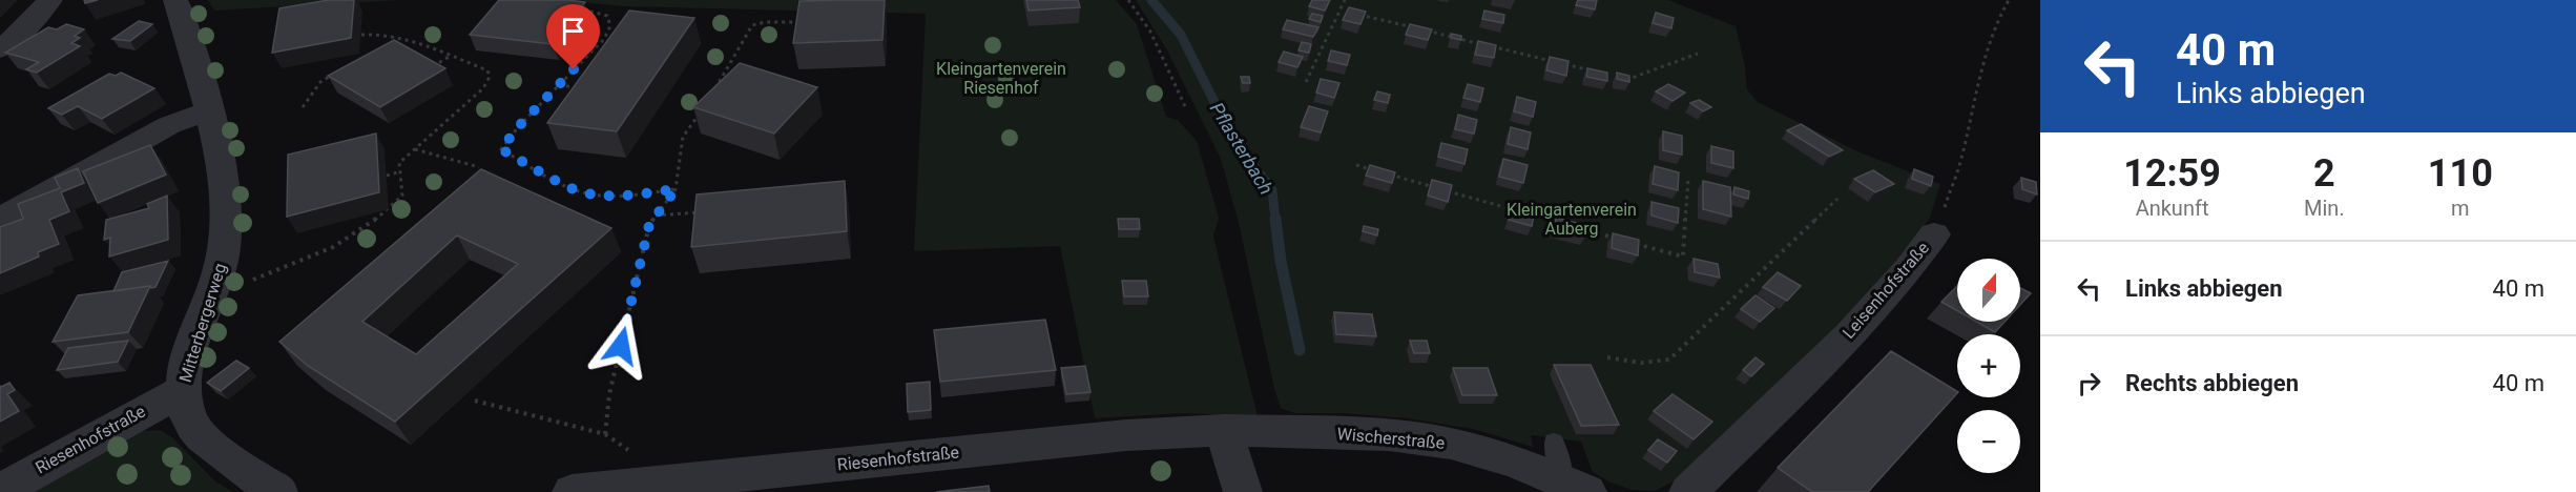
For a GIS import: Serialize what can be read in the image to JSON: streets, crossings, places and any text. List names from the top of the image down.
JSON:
{
  "streets": {
    "street": [
      "Leisenhofstraße",
      "Mitterbergerweg",
      "Wischerstraße",
      "Riesenhofstraße"
    ]
  },
  "crossings": [
    ["Mitterbergerweg", "Riesenhofstraße"],
    ["Wischerstraße", "Riesenhofstraße"]
  ],
  "water": ["Pflasterbach"],
  "parks": ["Kleingartenverein Riesenhof", "Kleingartenverein Auberg"],
  "north": "top",
  "page": {
    "turn": ["40 m", "Links abbiegen"],
    "eta": [
      "12:59",
      "Ankunft",
      "2",
      "Min.",
      "110",
      "m"
    ],
    "list": [
      {
        "name": "Links abbiegen",
        "value": "40 m"
      },
      {
        "name": "Rechts abbiegen",
        "value": "40 m"
      }
    ],
    "map_buttons": ["+", "−"]
  }
}
